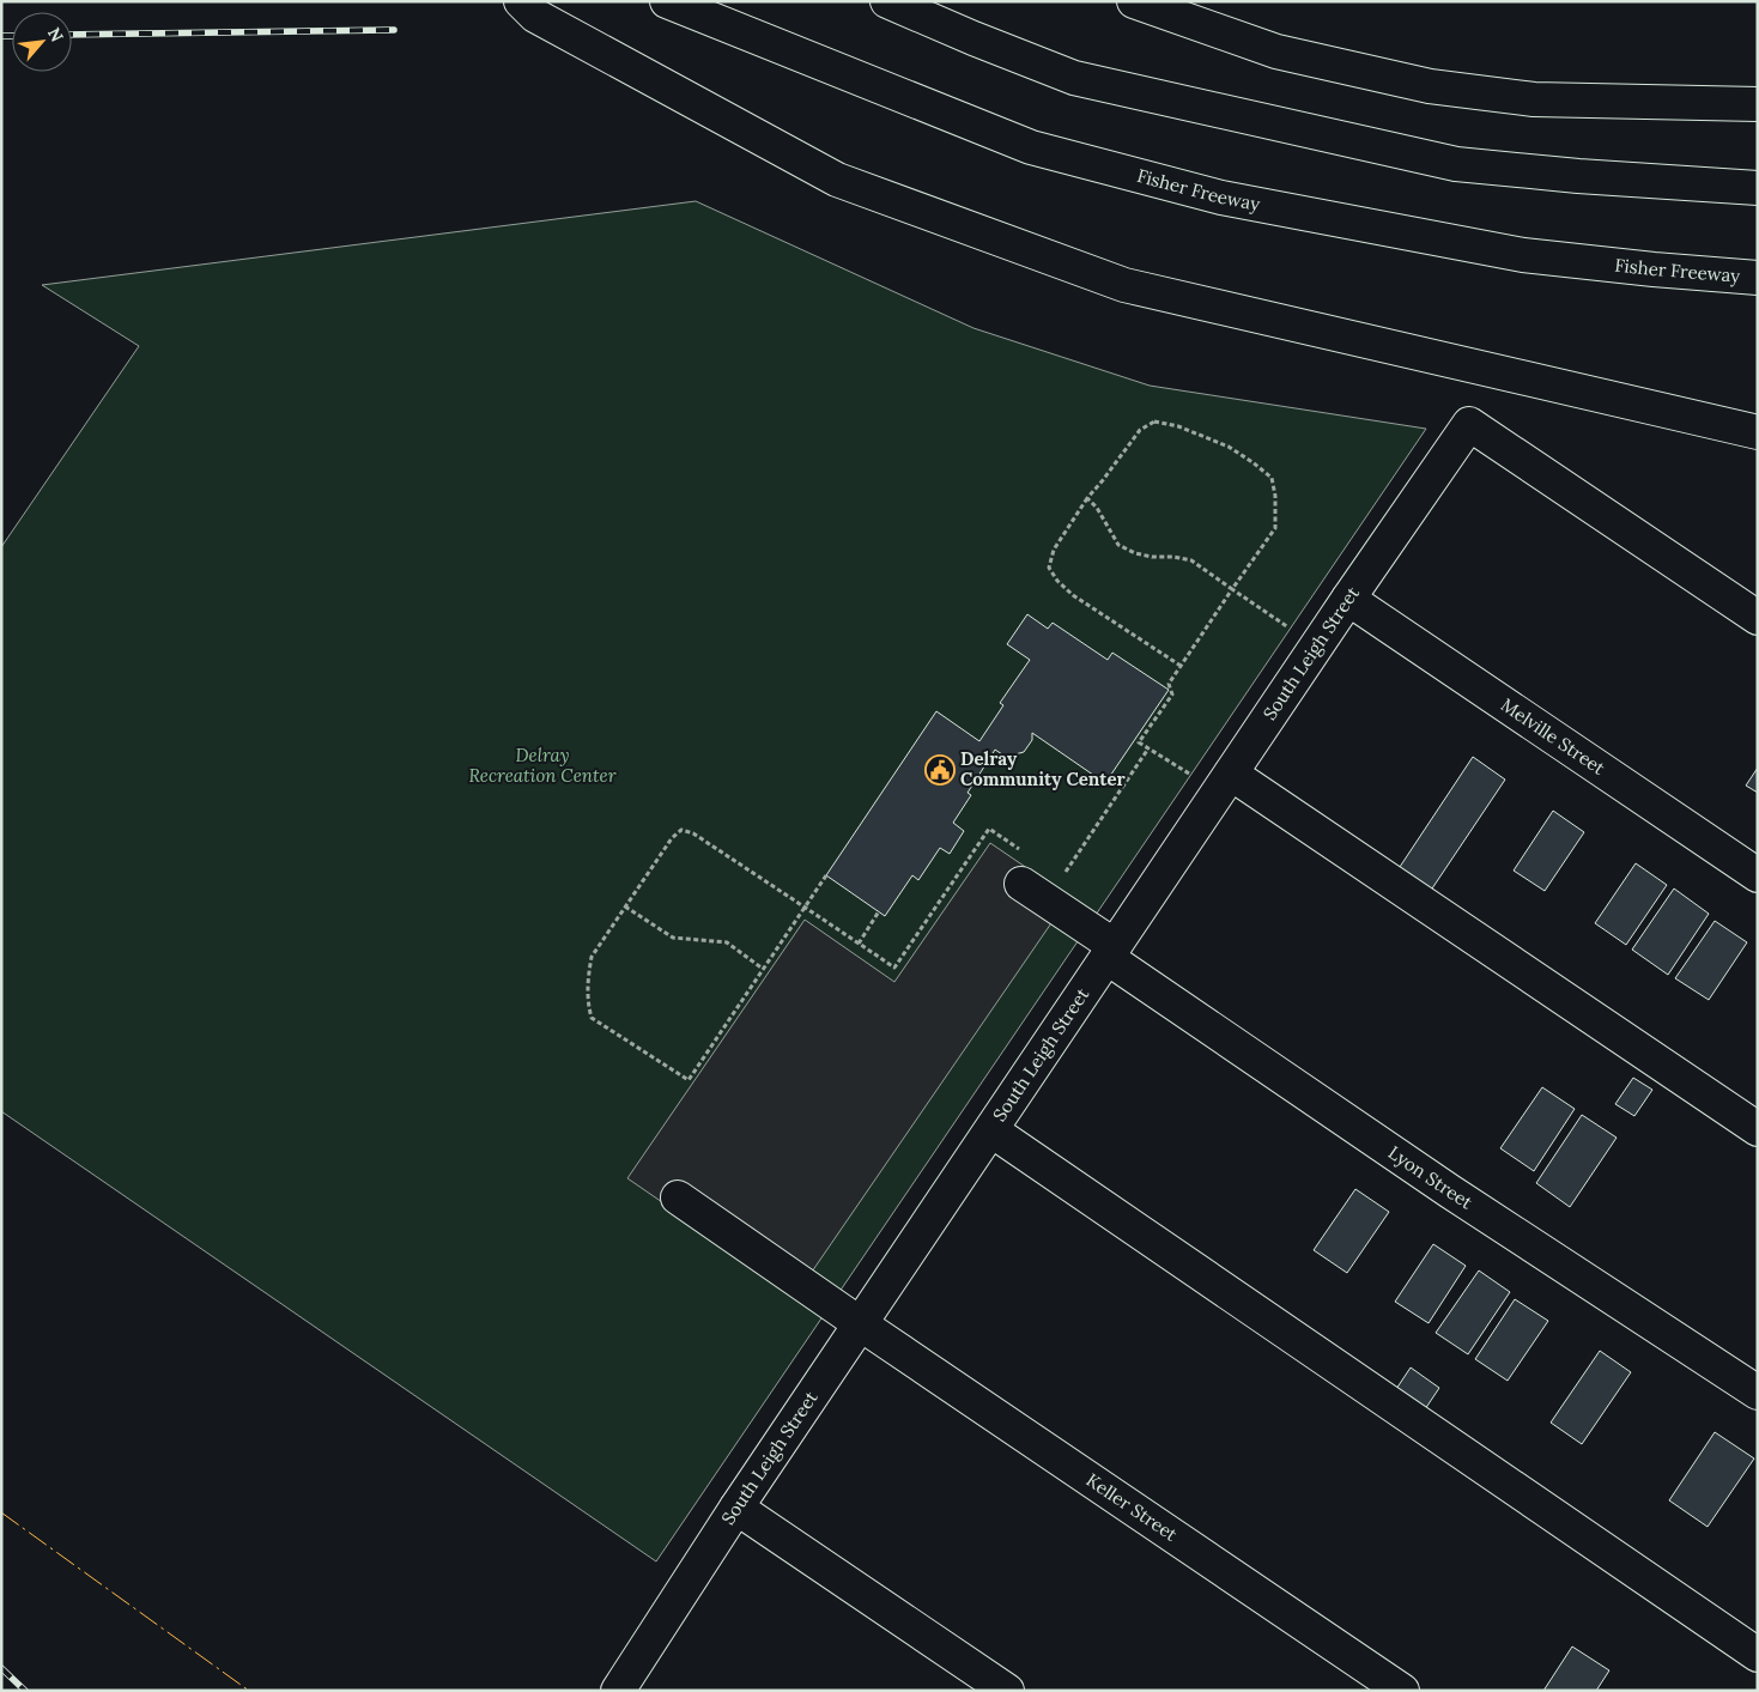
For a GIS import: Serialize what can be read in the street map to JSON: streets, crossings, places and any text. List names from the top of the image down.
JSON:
{
  "streets": {
    "main road": [
      "Fisher Freeway",
      "South Leigh Street",
      "Melville Street",
      "Lyon Street",
      "Keller Street"
    ]
  },
  "crossings": [
    ["South Leigh Street", "Melville Street"],
    ["South Leigh Street", "Lyon Street"],
    ["South Leigh Street", "Keller Street"]
  ],
  "parks": ["Delray Recreation Center"],
  "places": {
    "public building": ["Delray Community Center"]
  },
  "north": "top right"
}
